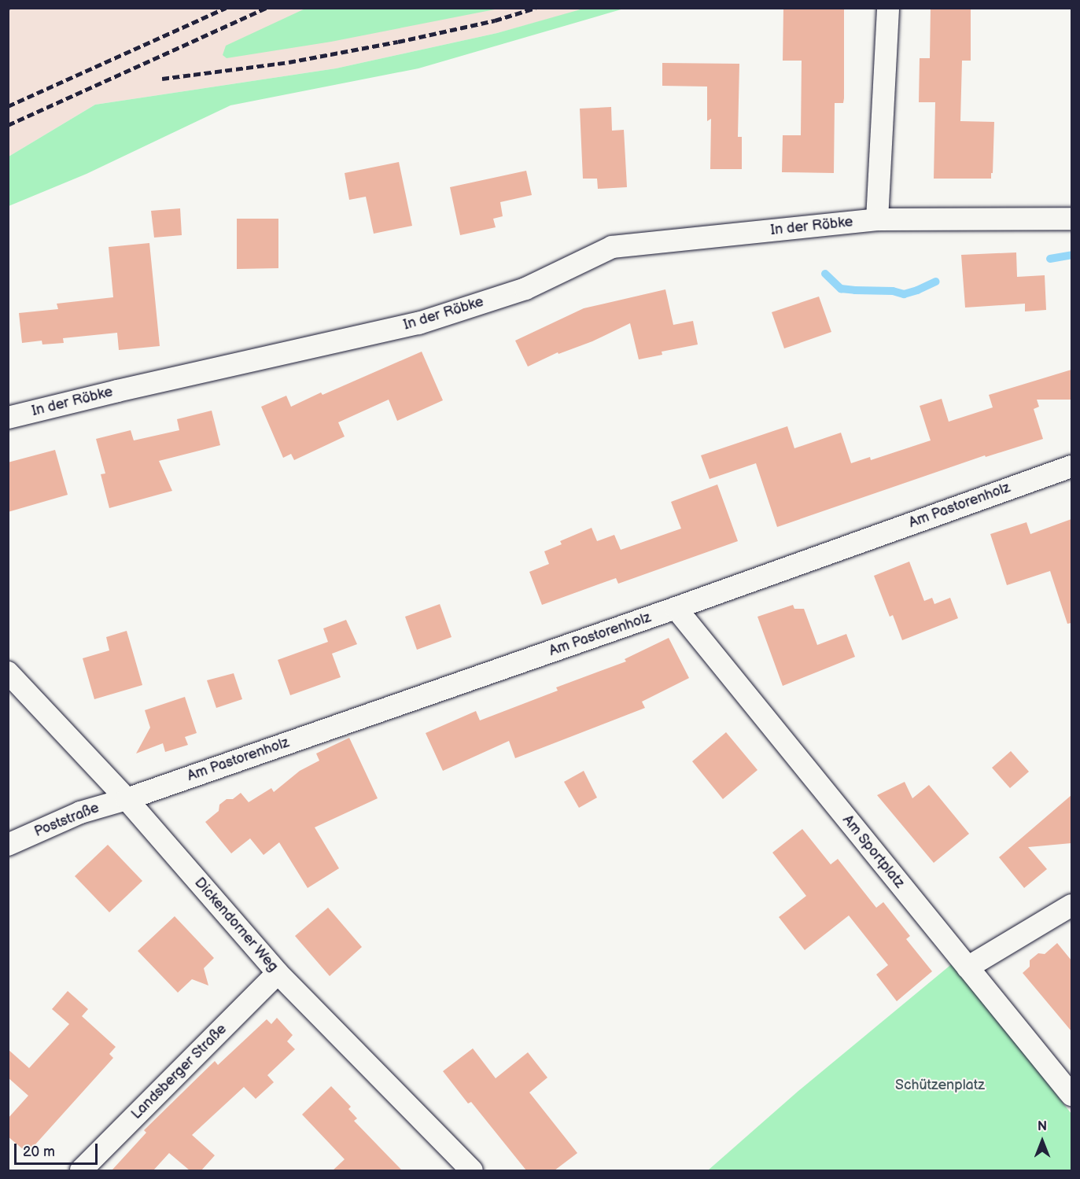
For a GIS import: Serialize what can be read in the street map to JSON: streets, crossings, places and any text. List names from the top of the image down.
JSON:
{
  "streets": {
    "street": [
      "In der Röbke",
      "Am Pastorenholz",
      "Poststraße",
      "Am Sportplatz",
      "Dickendorner Weg",
      "Landsberger Straße"
    ]
  },
  "crossings": [
    ["Am Pastorenholz", "Poststraße"],
    ["Am Pastorenholz", "Am Sportplatz"],
    ["Am Pastorenholz", "Dickendorner Weg"],
    ["Poststraße", "Dickendorner Weg"],
    ["Dickendorner Weg", "Landsberger Straße"]
  ],
  "parks": ["Schützenplatz"],
  "scale_bar": "20 m",
  "north": "top"
}
